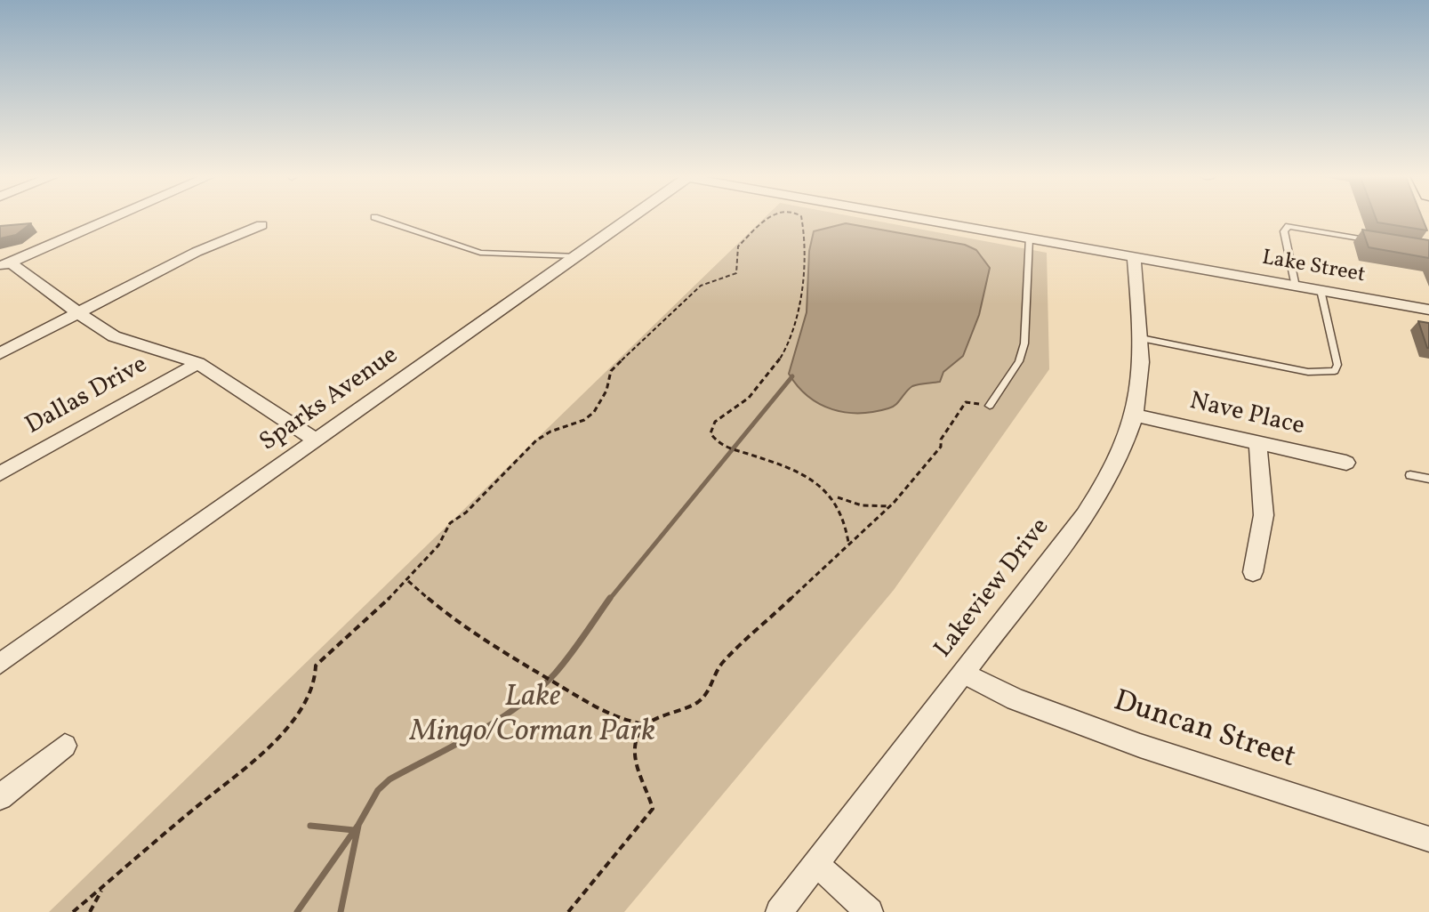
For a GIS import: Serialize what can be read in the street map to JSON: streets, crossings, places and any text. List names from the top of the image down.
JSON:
{
  "streets": {
    "street": [
      "Lake Street",
      "Dallas Drive",
      "Sparks Avenue",
      "Nave Place",
      "Lakeview Drive",
      "Duncan Street"
    ]
  },
  "crossings": [
    ["Lake Street", "Lakeview Drive"],
    ["Nave Place", "Lakeview Drive"],
    ["Lakeview Drive", "Duncan Street"]
  ],
  "parks": ["Lake Mingo/Corman Park"]
}
